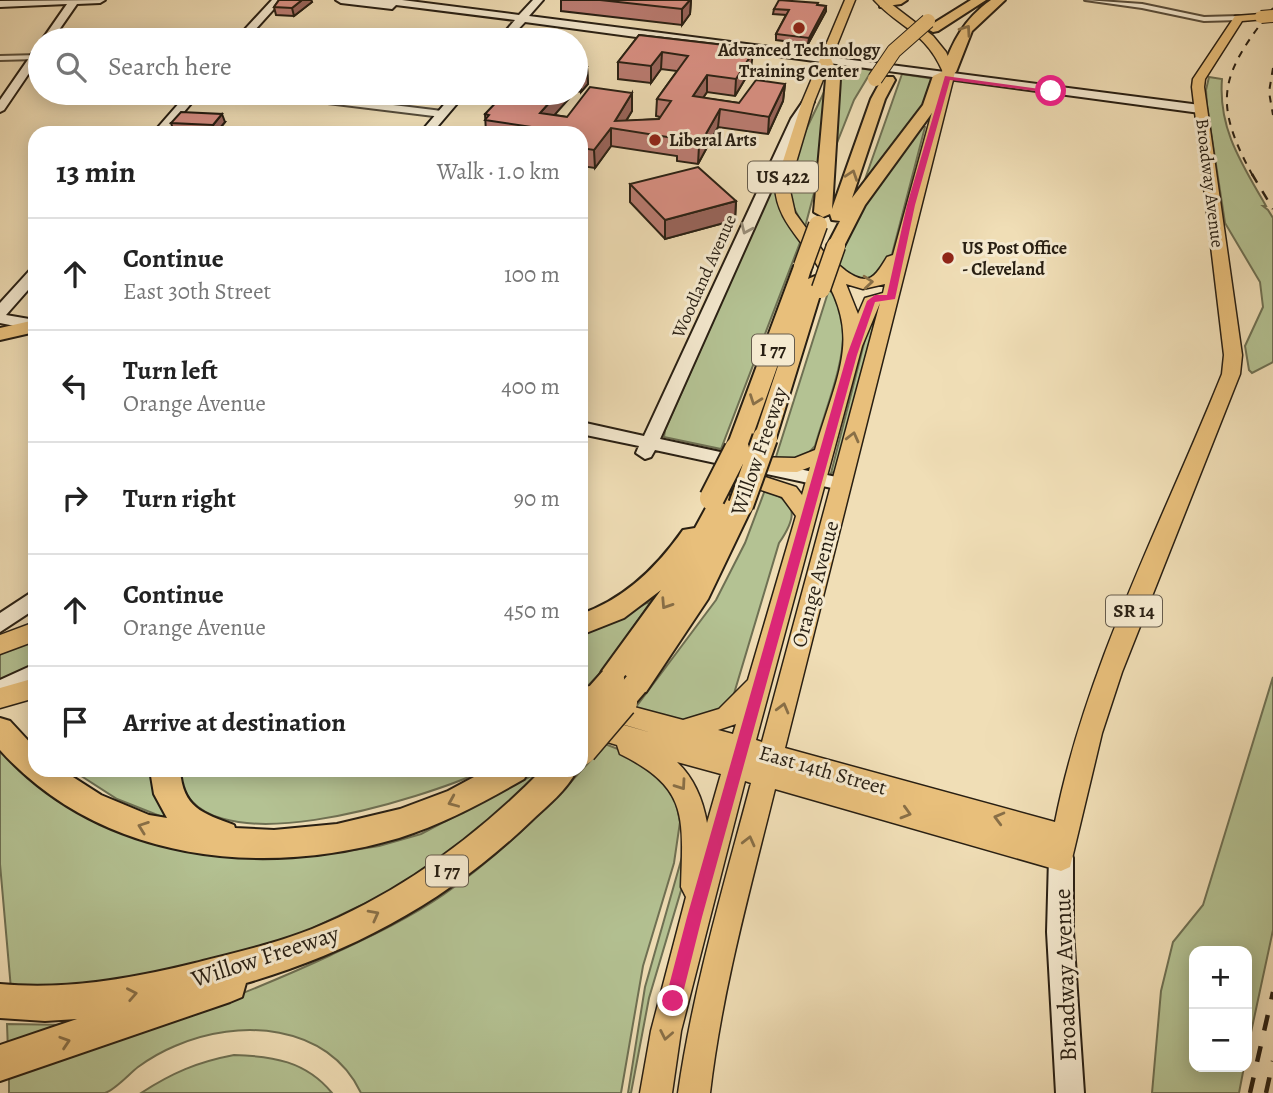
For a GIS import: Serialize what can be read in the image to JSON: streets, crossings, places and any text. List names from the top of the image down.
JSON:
{
  "streets": {
    "highway": ["I 77", "Willow Freeway"],
    "main road": [
      "US 422",
      "Broadway Avenue",
      "Woodland Avenue",
      "Orange Avenue",
      "SR 14",
      "East 14th Street"
    ]
  },
  "crossings": [
    ["Broadway Avenue", "East 14th Street"],
    ["Woodland Avenue", "Orange Avenue"],
    ["Willow Freeway", "Orange Avenue"],
    ["Orange Avenue", "East 14th Street"]
  ],
  "one_way": ["Woodland Avenue"],
  "places": ["Advanced Technology Training Center", "Liberal Arts", "US Post Office - Cleveland"],
  "page": {
    "search": "Search here",
    "heading": ["13 min", "Walk · 1.0 km"],
    "list": [
      ["Continue", "East 30th Street", "100 m"],
      ["Turn left", "Orange Avenue", "400 m"],
      ["Turn right", "90 m"],
      ["Continue", "Orange Avenue", "450 m"],
      "Arrive at destination"
    ],
    "map_buttons": ["+", "−"]
  }
}
